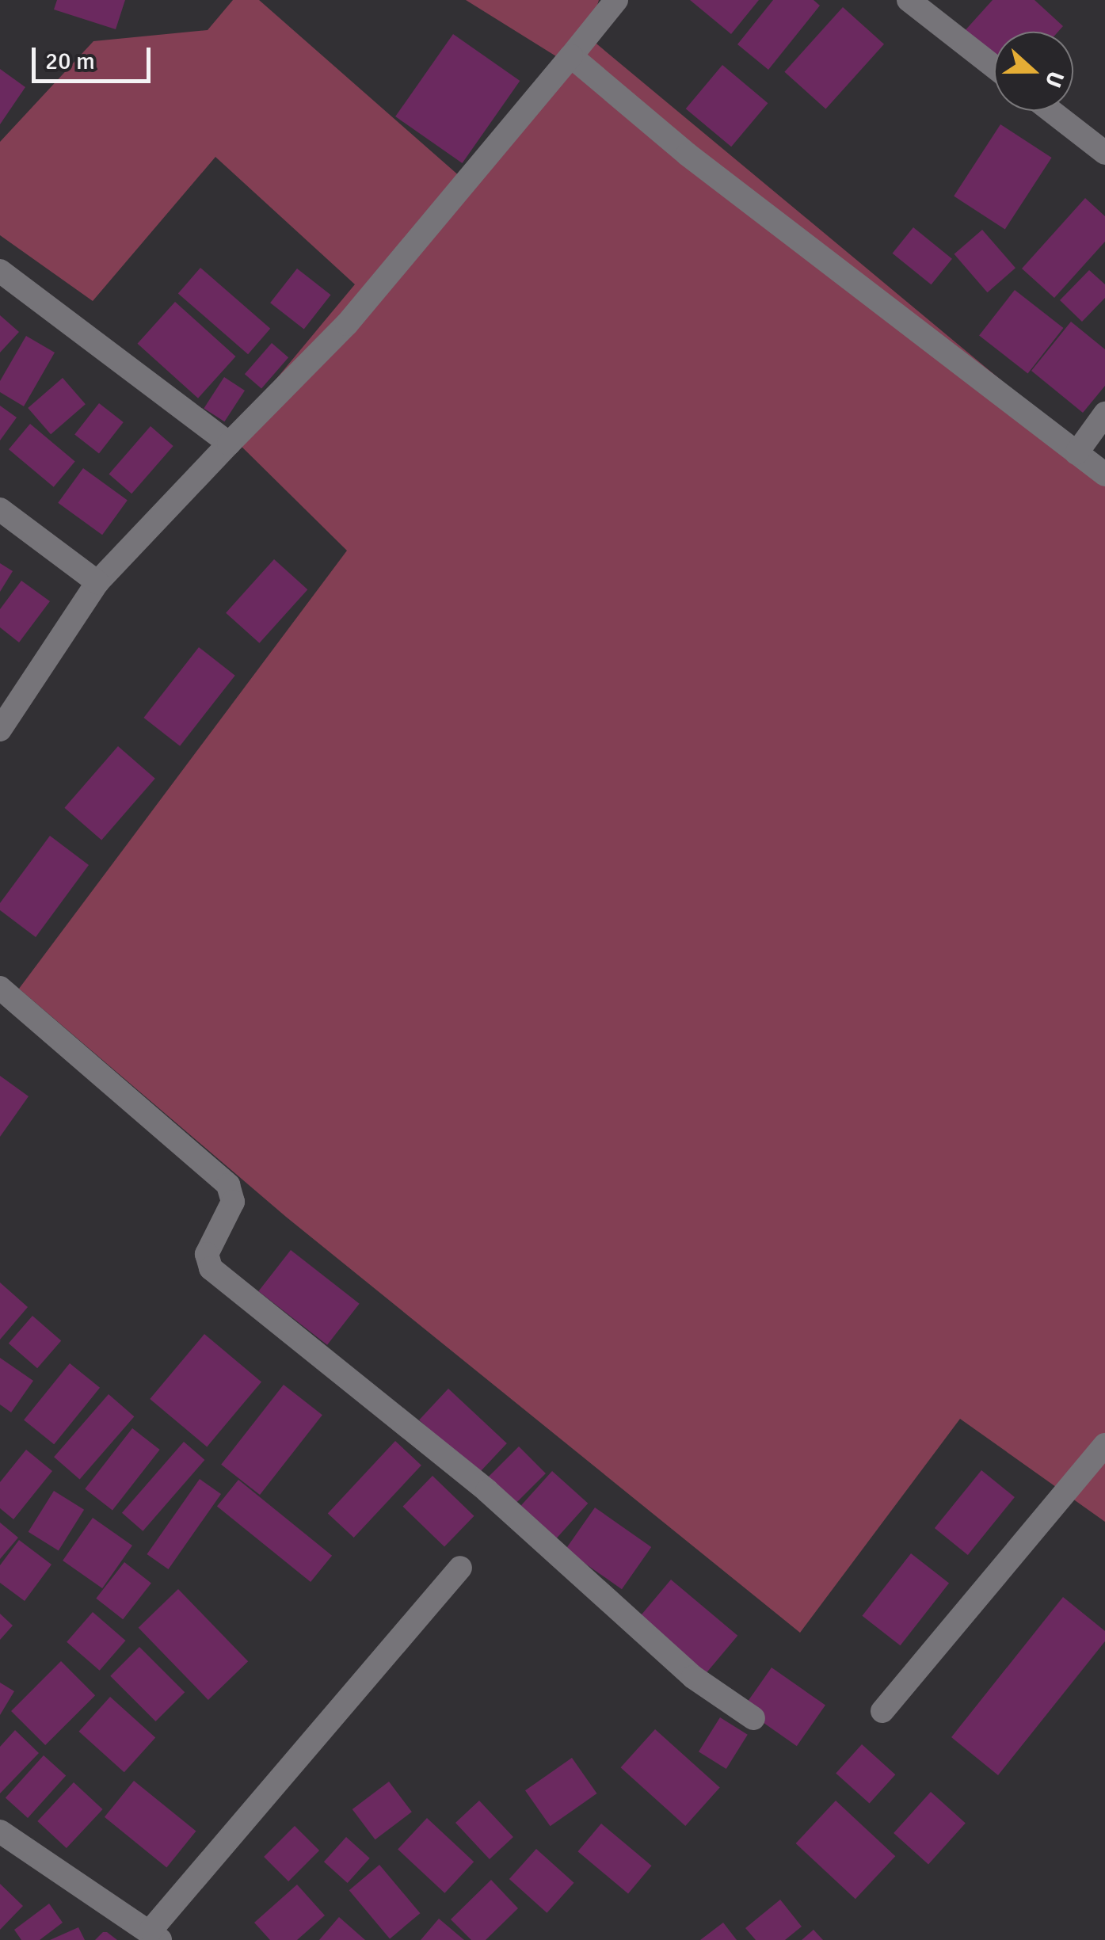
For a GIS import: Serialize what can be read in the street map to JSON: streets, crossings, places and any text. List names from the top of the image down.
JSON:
{
  "scale_bar": "20 m",
  "north": "right"
}
